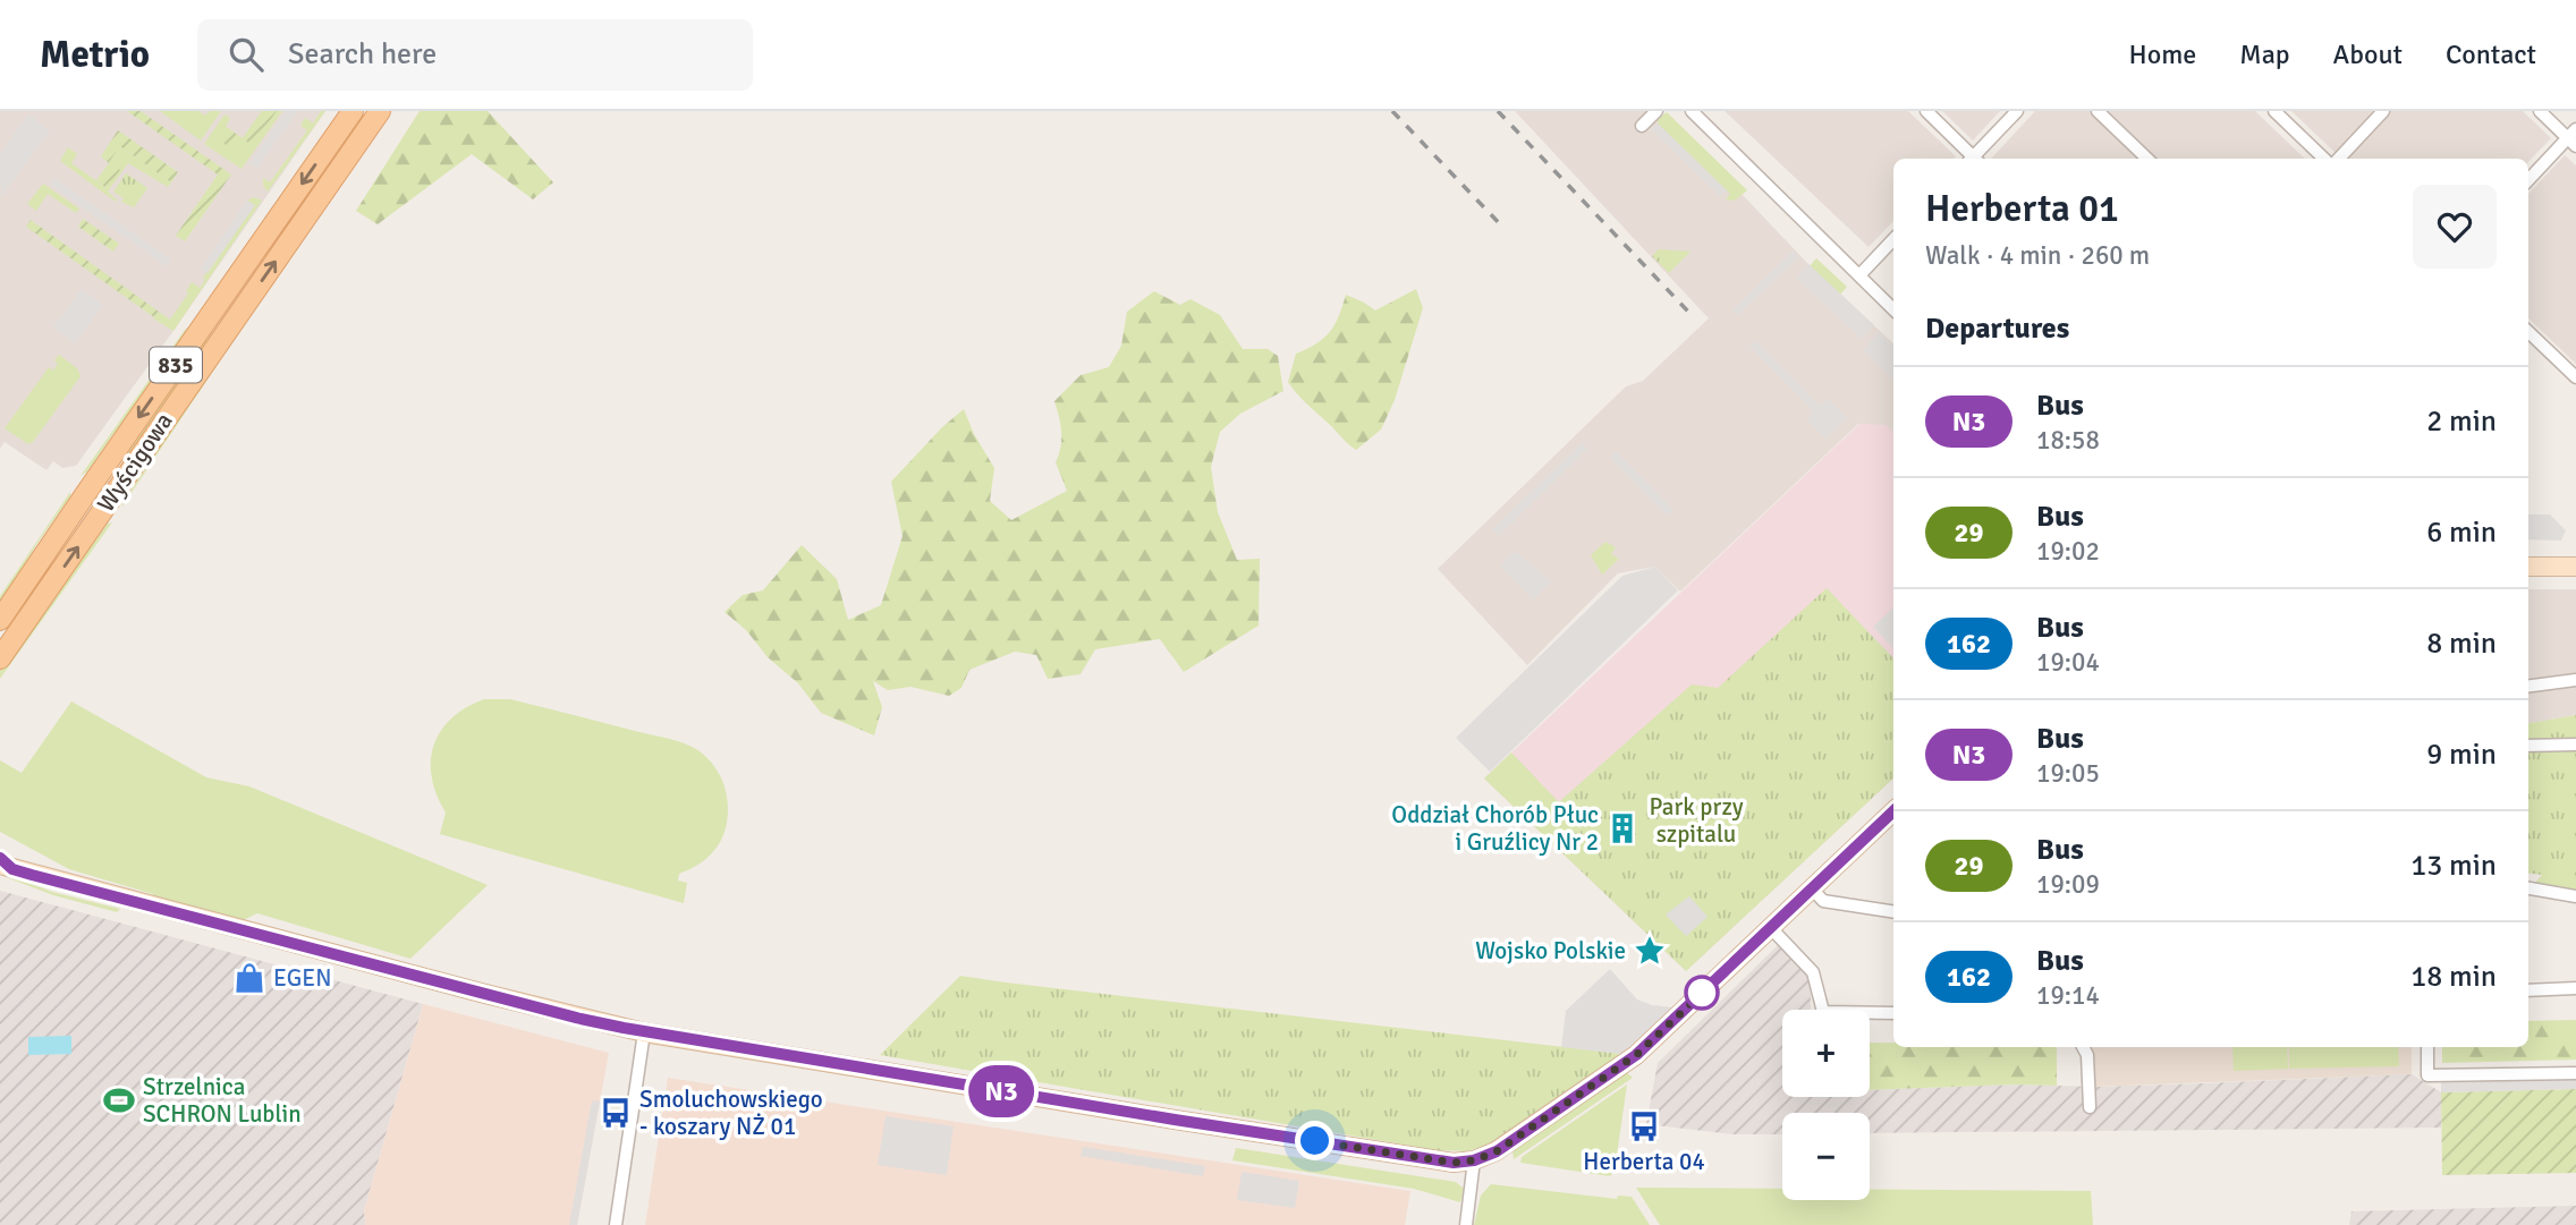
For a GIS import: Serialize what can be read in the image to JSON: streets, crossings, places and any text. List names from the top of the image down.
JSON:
{
  "streets": {
    "main road": ["835", "Wyścigowa"]
  },
  "parks": ["Park przy szpitalu"],
  "places": {
    "building": ["Oddział Chorób Płuc i Gruźlicy Nr 2"],
    "place": ["Wojsko Polskie"],
    "shop": ["EGEN"],
    "sports": ["Strzelnica SCHRON Lublin"],
    "bus stop": ["Smoluchowskiego - koszary NŻ 01", "Herberta 04"]
  },
  "lines": ["bus line N3"],
  "page": {
    "header": "Metrio",
    "search": "Search here",
    "nav": [
      "Home",
      "Map",
      "About",
      "Contact"
    ],
    "on_map": "N3",
    "heading": [
      ["Herberta 01", "Walk · 4 min · 260 m"],
      "Departures"
    ],
    "list": [
      {
        "mark": "N3",
        "name": "Bus",
        "note": "18:58",
        "value": "2 min"
      },
      {
        "mark": "29",
        "name": "Bus",
        "note": "19:02",
        "value": "6 min"
      },
      {
        "mark": "162",
        "name": "Bus",
        "note": "19:04",
        "value": "8 min"
      },
      {
        "mark": "N3",
        "name": "Bus",
        "note": "19:05",
        "value": "9 min"
      },
      {
        "mark": "29",
        "name": "Bus",
        "note": "19:09",
        "value": "13 min"
      },
      {
        "mark": "162",
        "name": "Bus",
        "note": "19:14",
        "value": "18 min"
      }
    ],
    "map_buttons": ["+", "−"]
  }
}
